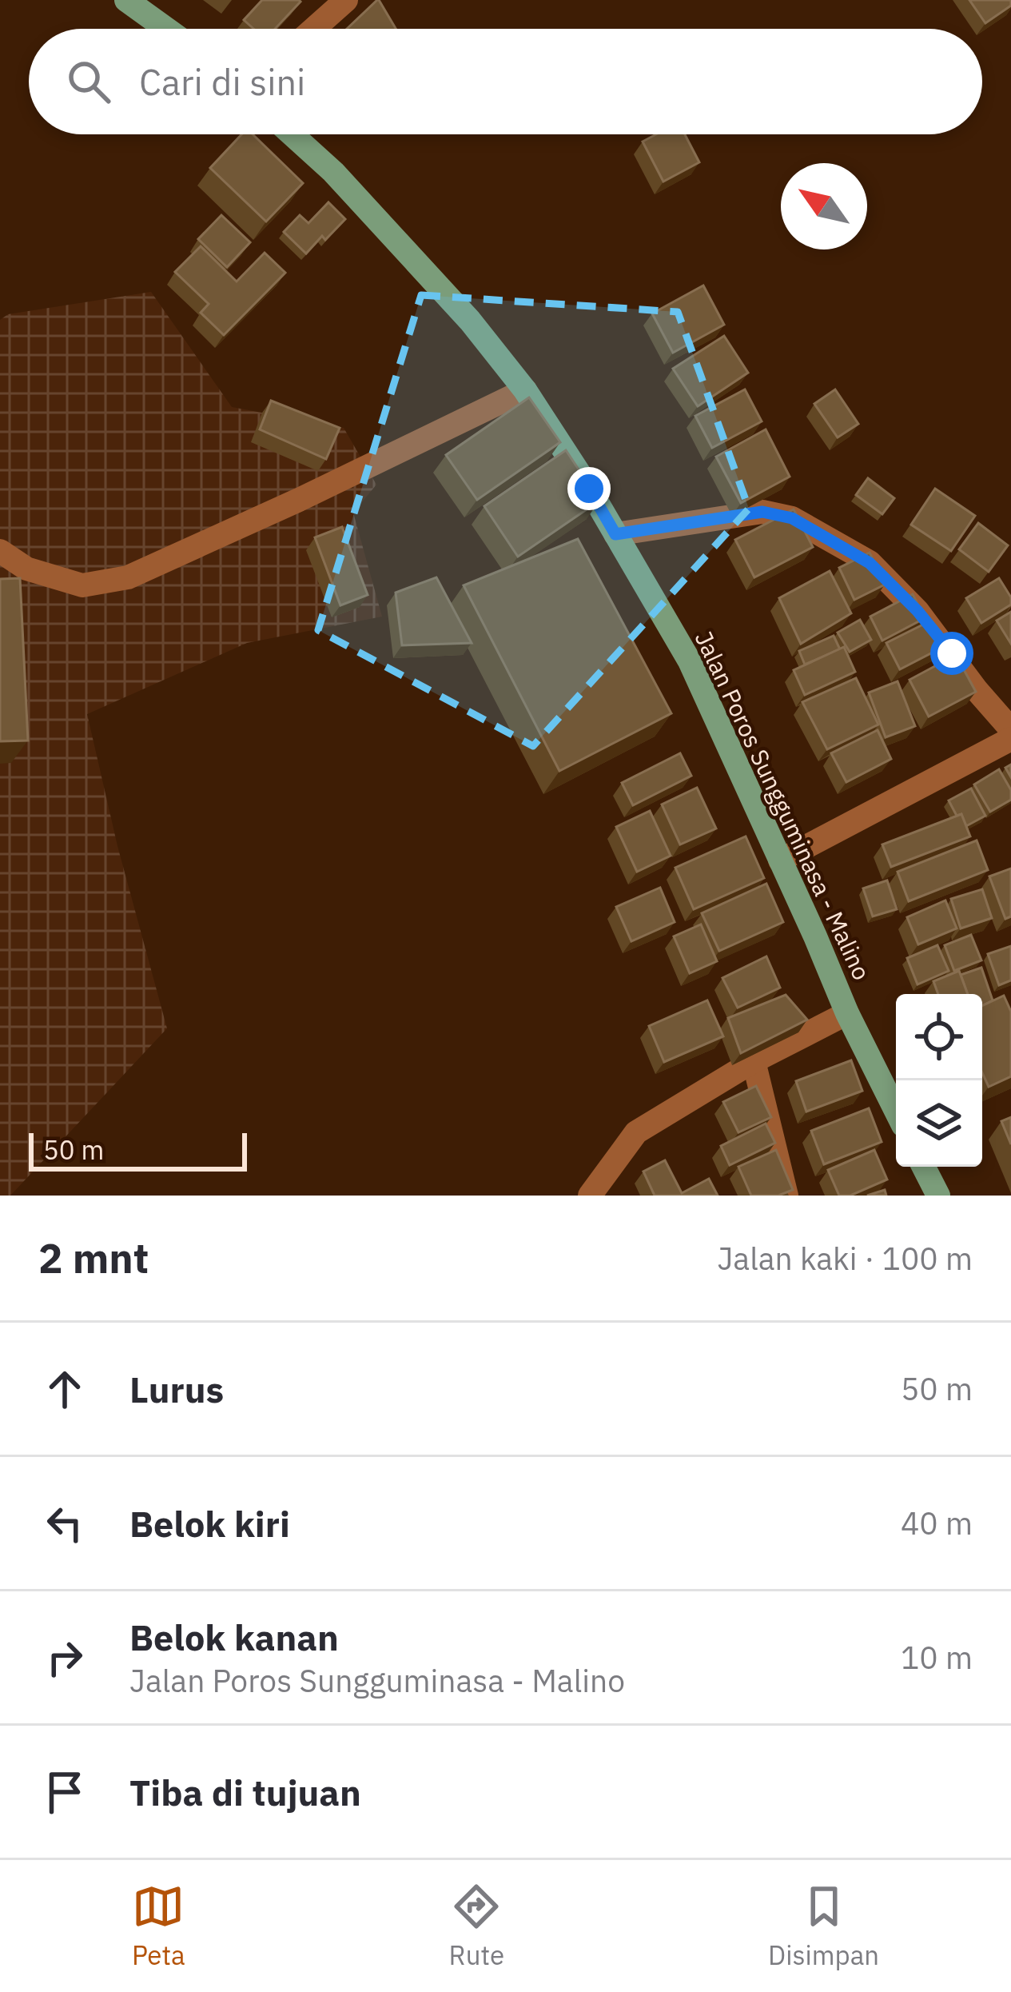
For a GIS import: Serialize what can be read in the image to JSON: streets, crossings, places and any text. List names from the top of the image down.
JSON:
{
  "streets": {
    "main road": ["Jalan Poros Sungguminasa - Malino"]
  },
  "scale_bar": "50 m",
  "north": "top left",
  "page": {
    "search": "Cari di sini",
    "scale": "50 m",
    "heading": ["2 mnt", "Jalan kaki · 100 m"],
    "list": [
      ["Lurus", "50 m"],
      ["Belok kiri", "40 m"],
      ["Belok kanan", "Jalan Poros Sungguminasa - Malino", "10 m"],
      "Tiba di tujuan"
    ],
    "nav": ["Peta", "Rute", "Disimpan"]
  }
}
